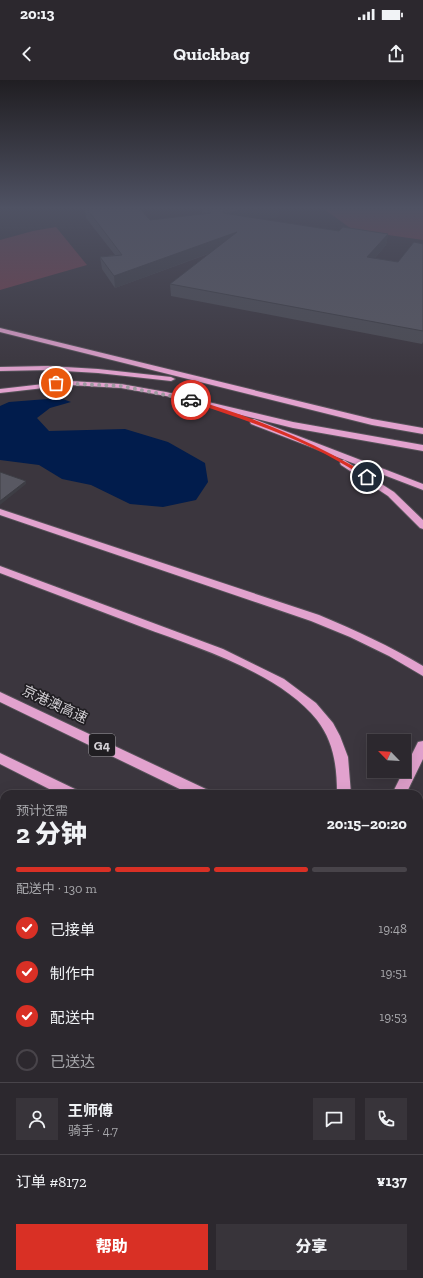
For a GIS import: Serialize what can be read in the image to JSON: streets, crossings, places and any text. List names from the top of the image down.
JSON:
{
  "streets": {
    "highway": ["京港澳高速", "G4"]
  },
  "north": "top left",
  "page": {
    "status": "20:13",
    "header": "Quickbag",
    "heading": ["2 分钟", "预计还需", "20:15–20:20"],
    "panel": [
      "王师傅",
      "骑手 · 4.7",
      "订单 #8172",
      "¥137"
    ],
    "bar": "配送中 · 130 m",
    "list": [
      ["已接单", "19:48"],
      ["制作中", "19:51"],
      ["配送中", "19:53"],
      "已送达"
    ],
    "buttons": ["帮助", "分享"]
  }
}
